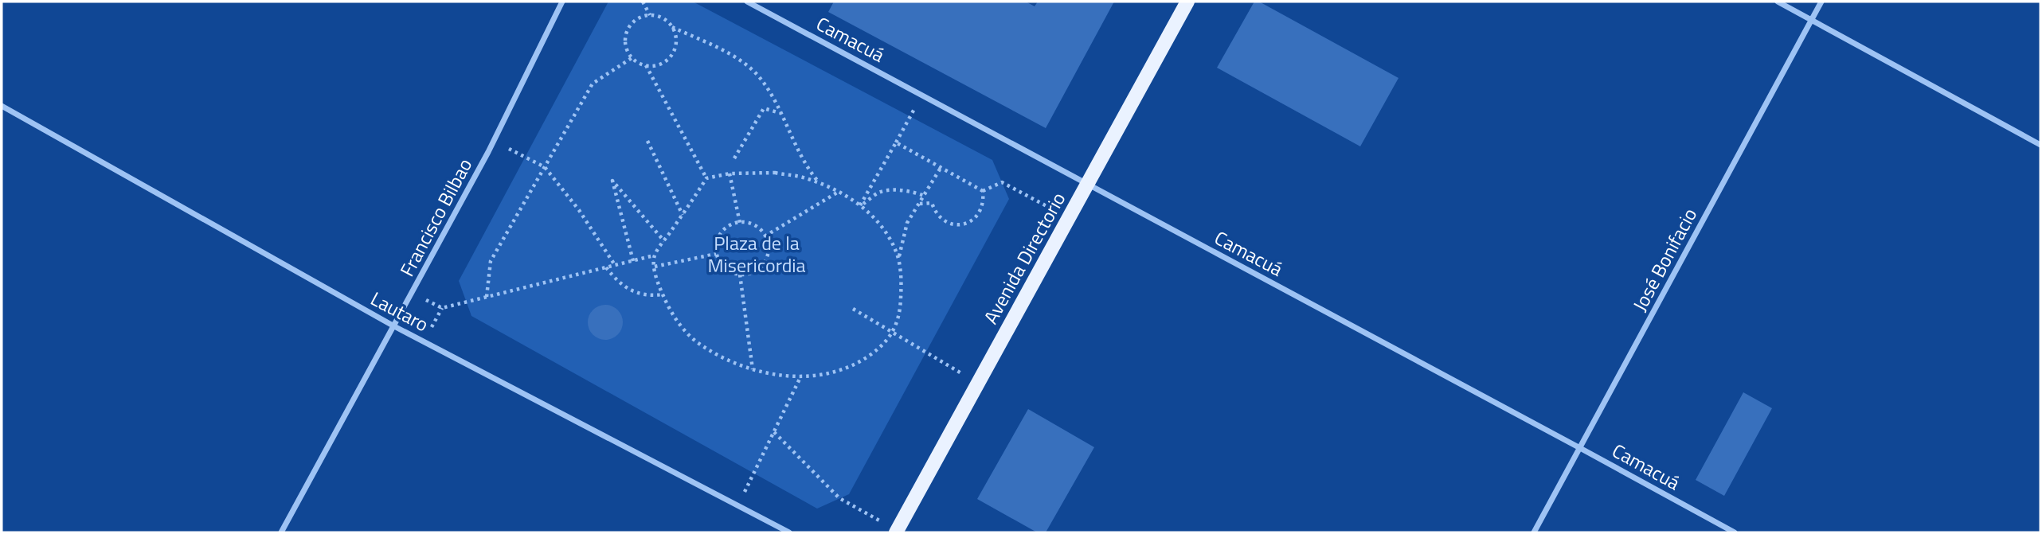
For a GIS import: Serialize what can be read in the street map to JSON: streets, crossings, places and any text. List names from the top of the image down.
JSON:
{
  "streets": {
    "main road": ["Avenida Directorio"],
    "street": [
      "Camacuá",
      "Francisco Bilbao",
      "José Bonifacio",
      "Lautaro"
    ]
  },
  "crossings": [
    ["Camacuá", "Avenida Directorio"],
    ["Camacuá", "José Bonifacio"],
    ["Francisco Bilbao", "Lautaro"]
  ],
  "parks": ["Plaza de la Misericordia"]
}
